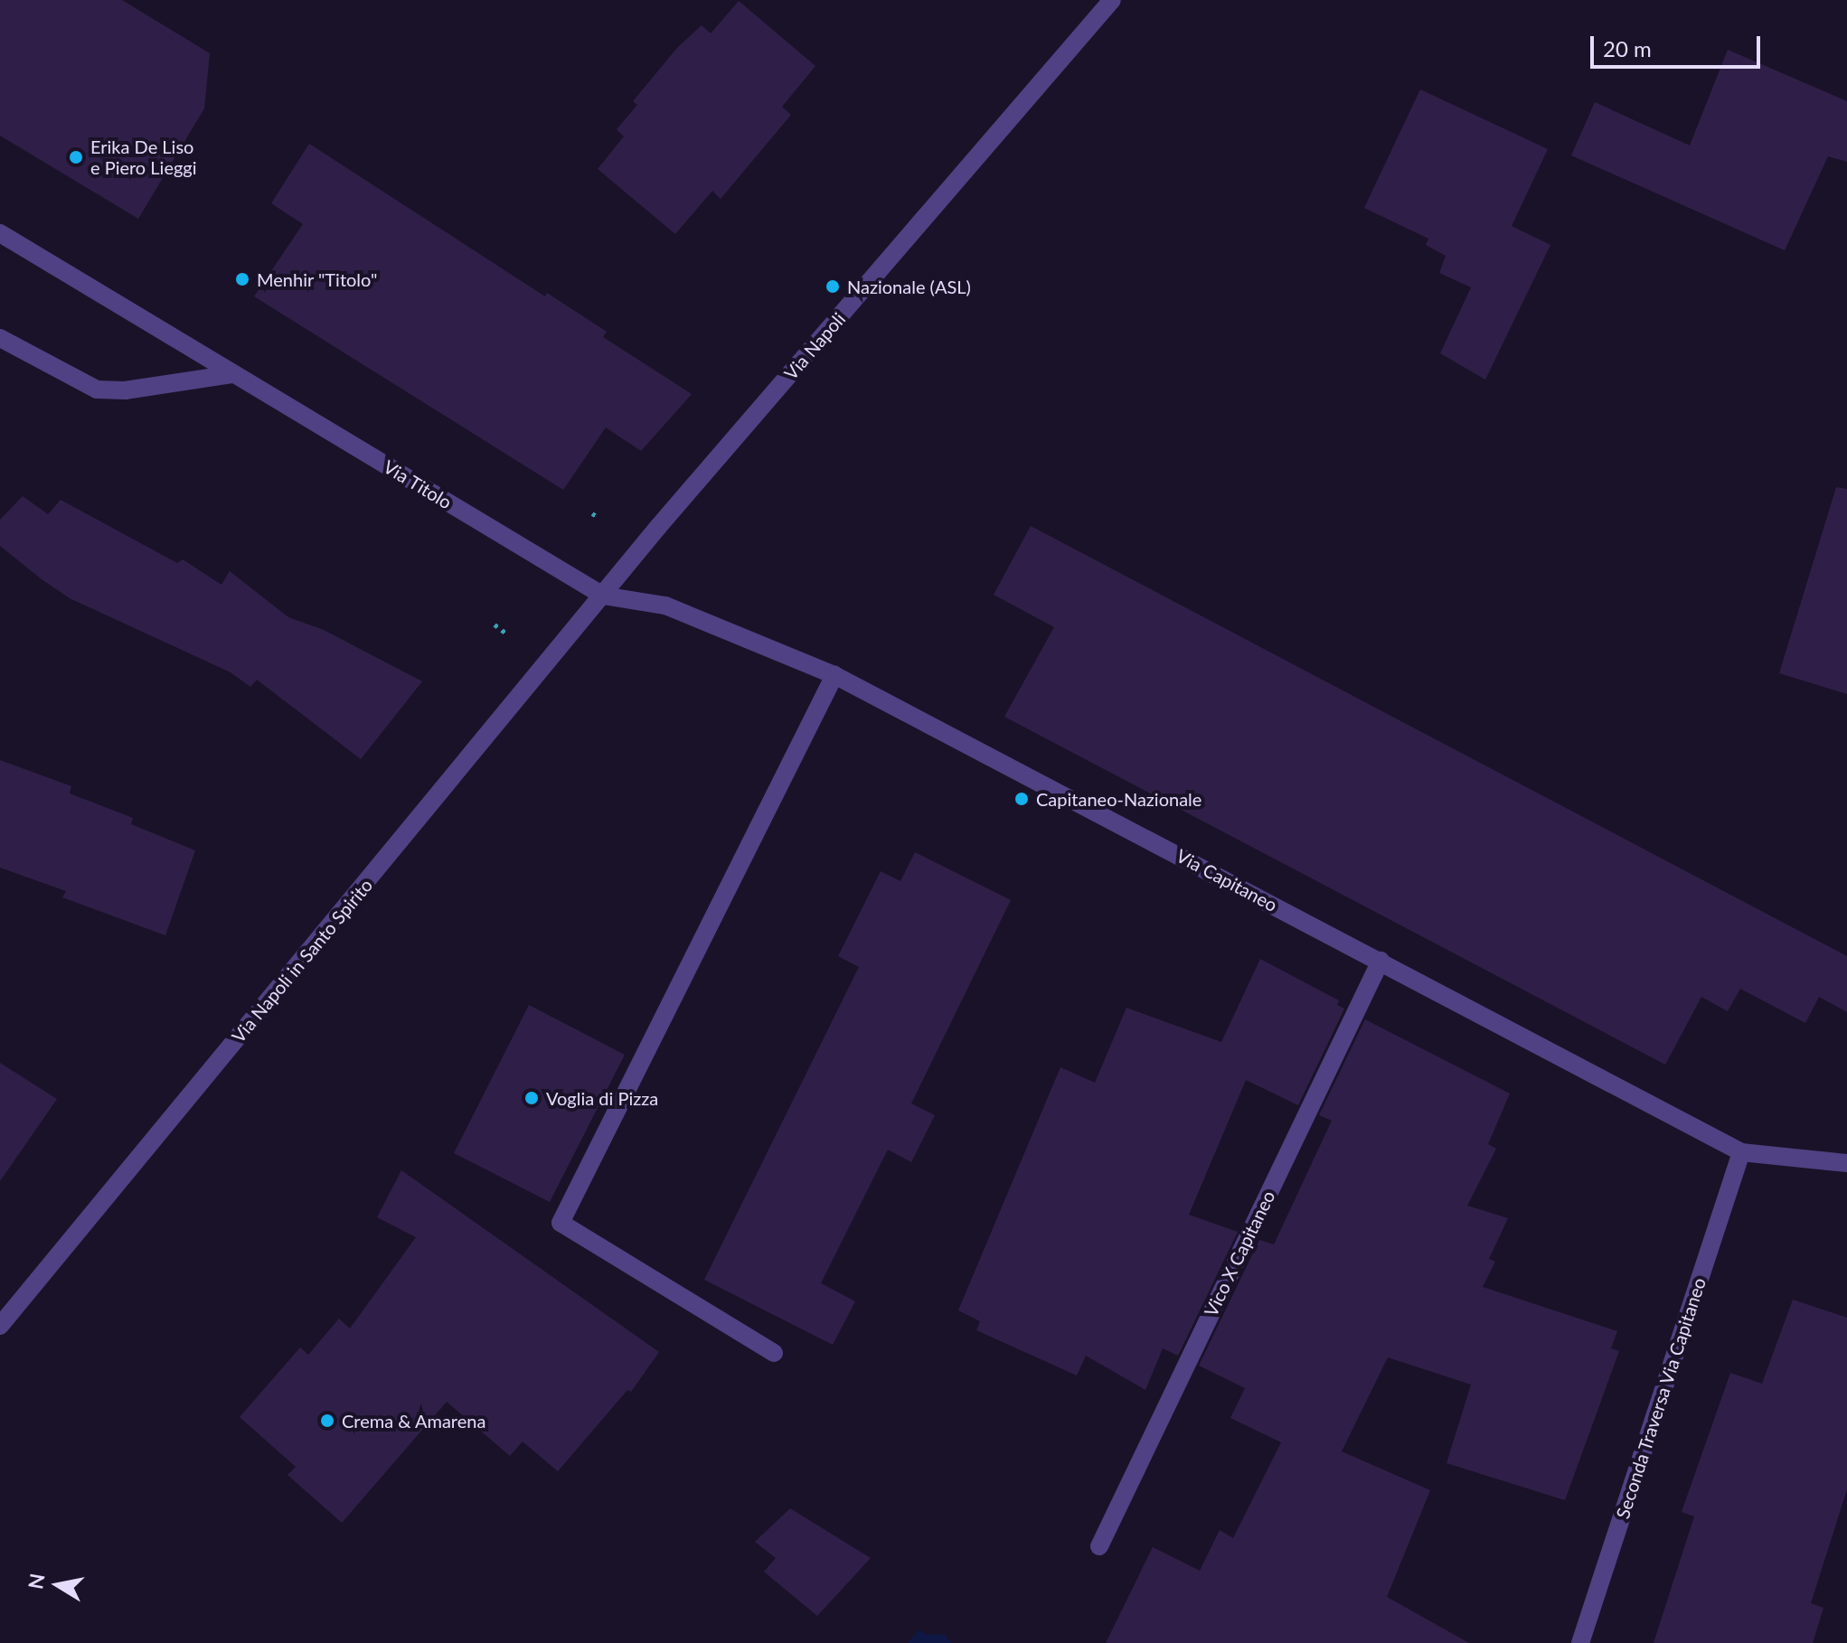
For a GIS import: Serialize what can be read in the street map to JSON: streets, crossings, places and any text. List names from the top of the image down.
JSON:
{
  "streets": {
    "street": [
      "Via Napoli",
      "Via Titolo",
      "Via Capitaneo",
      "Via Napoli in Santo Spirito",
      "Vico X Capitaneo",
      "Seconda Traversa Via Capitaneo"
    ]
  },
  "crossings": [
    ["Via Napoli", "Via Titolo"],
    ["Via Napoli", "Via Capitaneo"],
    ["Via Napoli", "Via Napoli in Santo Spirito"],
    ["Via Titolo", "Via Capitaneo"],
    ["Via Titolo", "Via Napoli in Santo Spirito"],
    ["Via Capitaneo", "Via Napoli in Santo Spirito"],
    ["Via Capitaneo", "Vico X Capitaneo"],
    ["Via Capitaneo", "Seconda Traversa Via Capitaneo"]
  ],
  "places": [
    "Erika De Liso e Piero Lieggi",
    "Menhir \"Titolo\"",
    "Nazionale (ASL)",
    "Capitaneo-Nazionale",
    "Voglia di Pizza",
    "Crema & Amarena"
  ],
  "scale_bar": "20 m",
  "north": "left"
}
